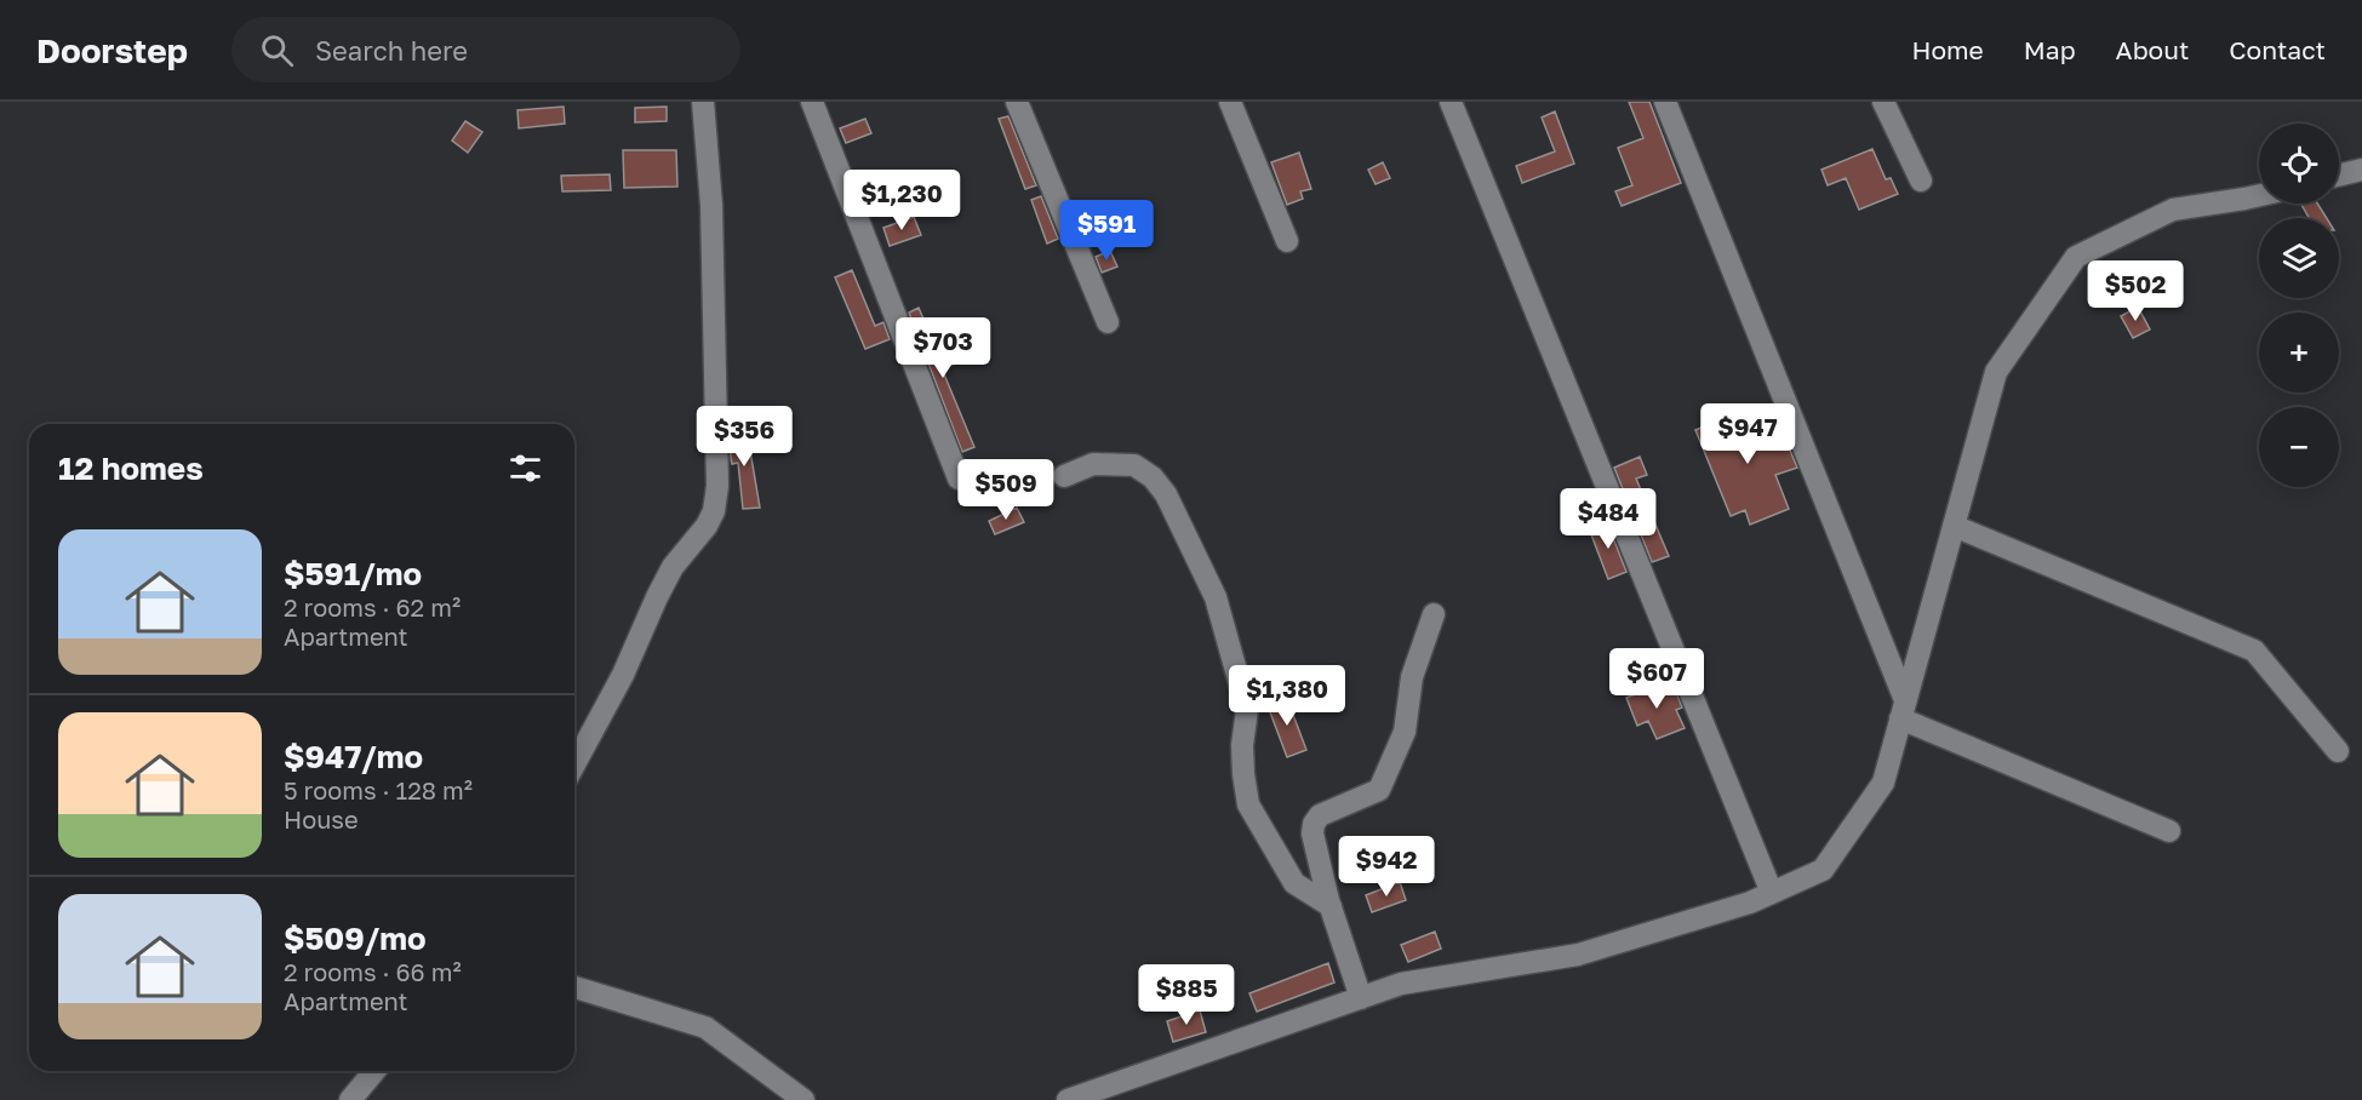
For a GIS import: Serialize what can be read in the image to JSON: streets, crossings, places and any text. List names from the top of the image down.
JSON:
{
  "page": {
    "header": "Doorstep",
    "search": "Search here",
    "nav": [
      "Home",
      "Map",
      "About",
      "Contact"
    ],
    "map_buttons": ["+", "−"],
    "price": [
      "$1,230",
      "$591",
      "$502",
      "$703",
      "$947",
      "$356",
      "$509",
      "$484",
      "$607",
      "$1,380",
      "$942",
      "$885"
    ],
    "heading": "12 homes",
    "list": [
      {
        "name": "$591/mo",
        "note": "2 rooms · 62 m² · Apartment"
      },
      {
        "name": "$947/mo",
        "note": "5 rooms · 128 m² · House"
      },
      {
        "name": "$509/mo",
        "note": "2 rooms · 66 m² · Apartment"
      }
    ]
  }
}
